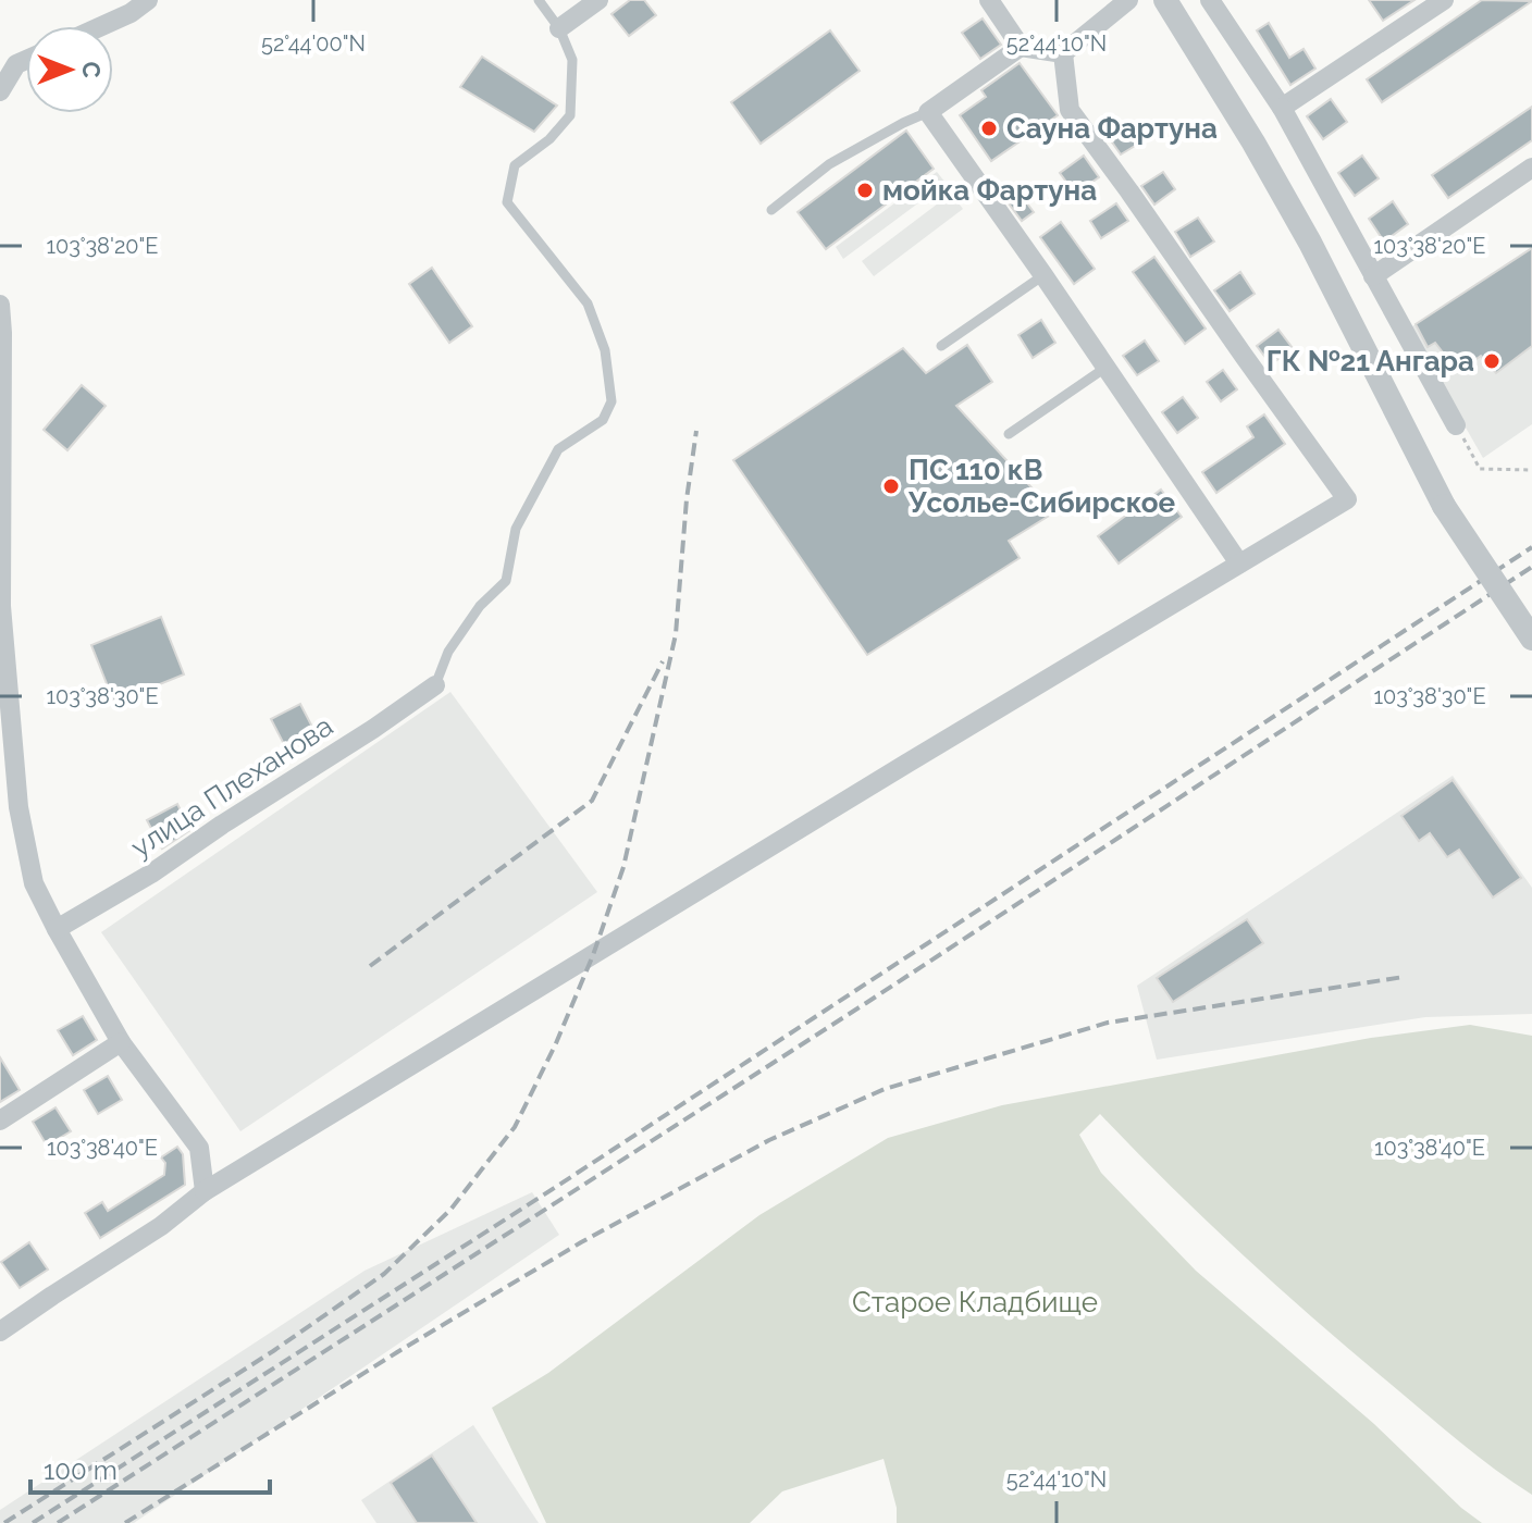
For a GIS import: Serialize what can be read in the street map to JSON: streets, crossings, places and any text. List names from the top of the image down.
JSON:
{
  "streets": {
    "street": ["улица Плеханова"]
  },
  "parks": ["Старое Кладбище"],
  "places": [
    "Сауна Фартуна",
    "мойка Фартуна",
    "ГК №21 Ангара",
    "ПС 110 кВ Усолье-Сибирское"
  ],
  "scale_bar": "100 m",
  "north": "right",
  "coordinates": [
    "52°44'00\"N",
    "52°44'10\"N",
    "103°38'20\"E",
    "103°38'30\"E",
    "103°38'40\"E"
  ]
}
